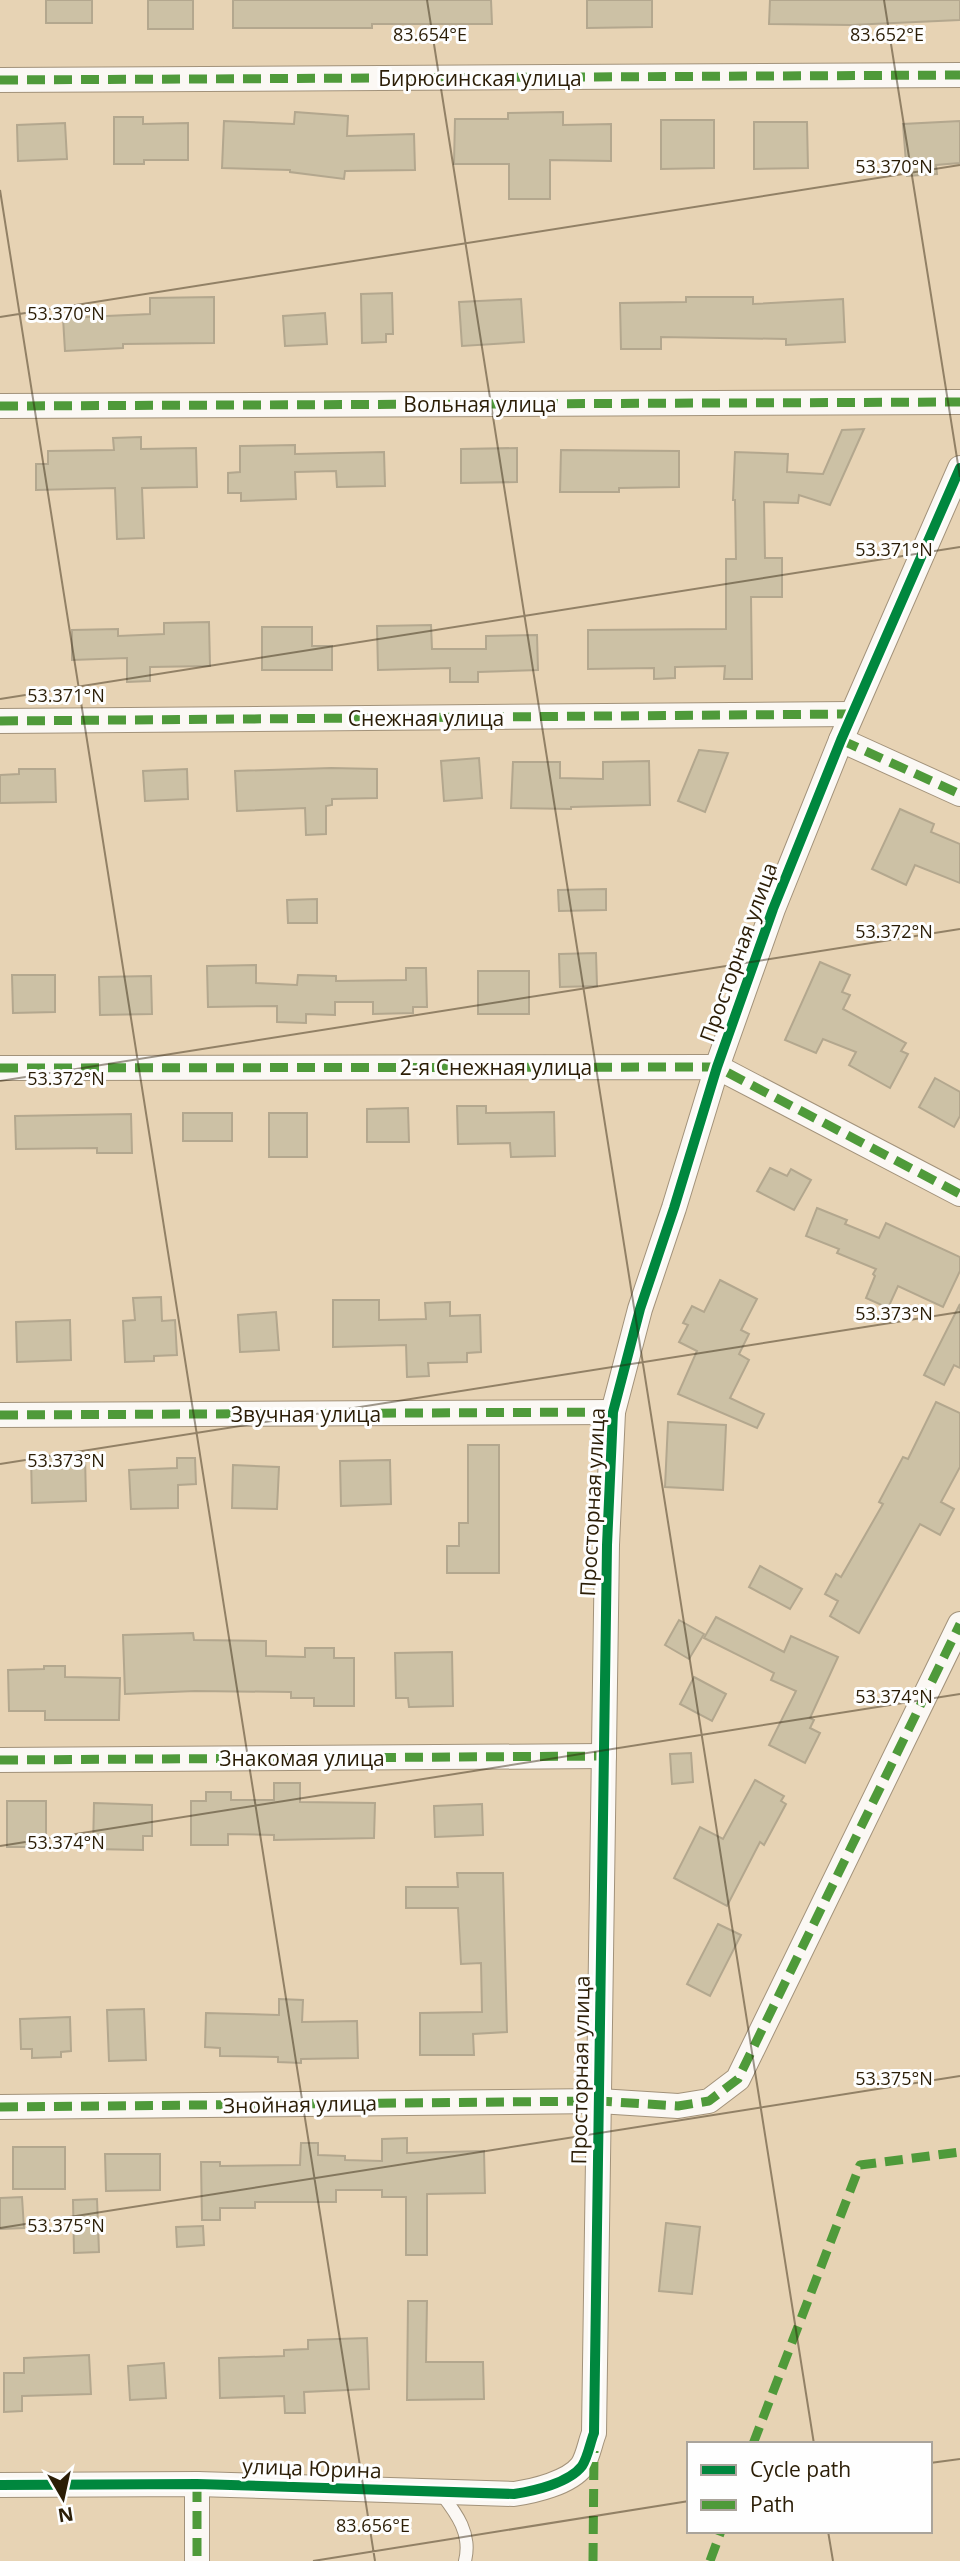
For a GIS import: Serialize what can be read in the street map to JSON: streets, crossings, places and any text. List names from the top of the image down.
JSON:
{
  "streets": {
    "street": [
      "Бирюсинская улица",
      "Вольная улица",
      "Снежная улица",
      "Просторная улица",
      "2-я Снежная улица",
      "Звучная улица",
      "Знакомая улица",
      "Знойная улица",
      "улица Юрина"
    ]
  },
  "crossings": [
    ["Снежная улица", "Просторная улица"],
    ["Просторная улица", "2-я Снежная улица"],
    ["Просторная улица", "Звучная улица"],
    ["Просторная улица", "Знакомая улица"],
    ["Просторная улица", "Знойная улица"],
    ["Просторная улица", "улица Юрина"]
  ],
  "legend": ["Cycle path", "Path"],
  "north": "bottom",
  "coordinates": [
    "83.652°E",
    "83.654°E",
    "53.370°N",
    "53.371°N",
    "53.372°N",
    "53.373°N",
    "53.374°N",
    "53.375°N",
    "83.656°E"
  ]
}
